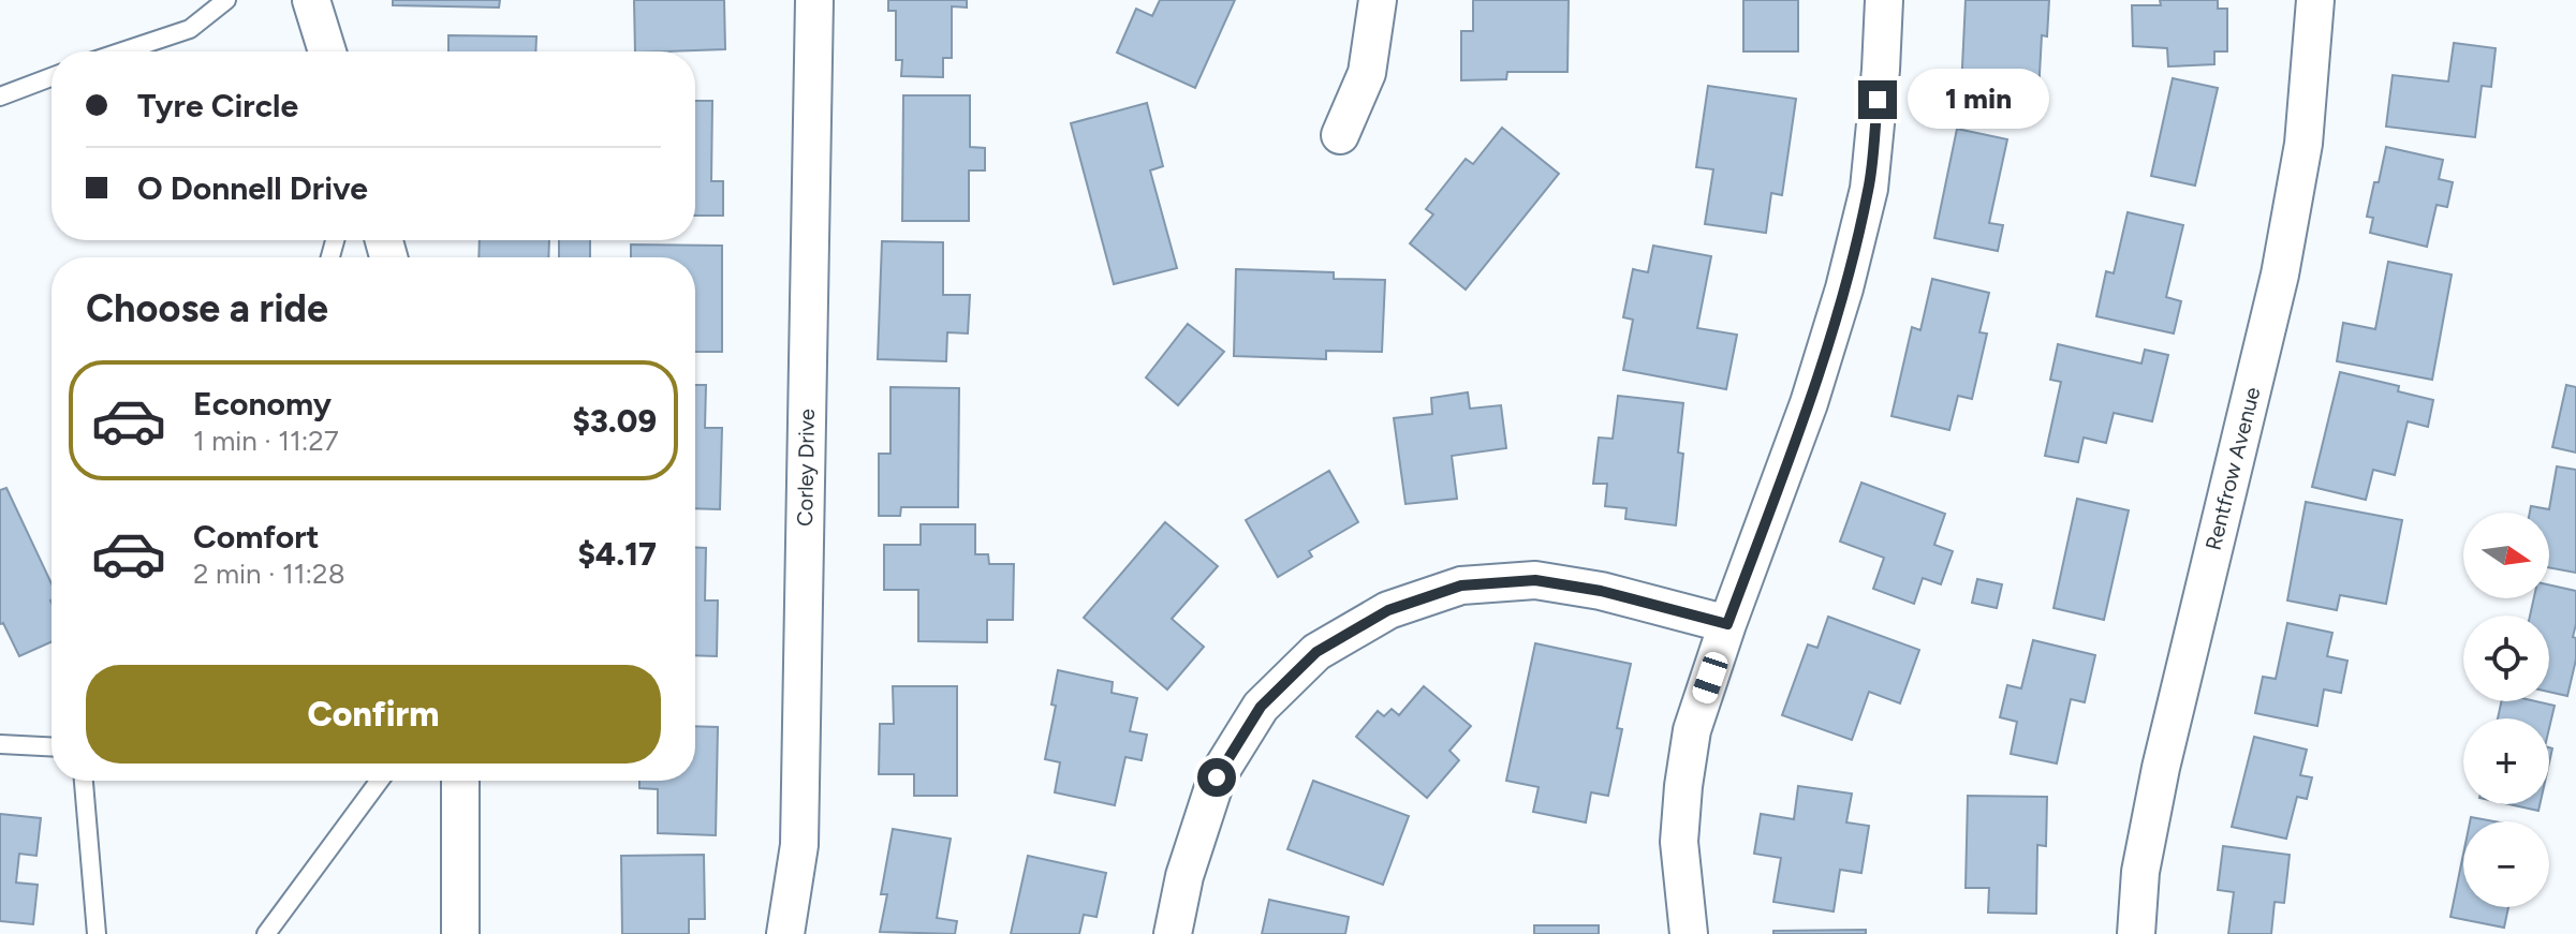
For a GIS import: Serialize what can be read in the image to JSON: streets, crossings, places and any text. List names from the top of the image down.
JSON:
{
  "streets": {
    "street": ["Corley Drive", "Rentfrow Avenue"]
  },
  "north": "right",
  "page": {
    "banner": ["Tyre Circle", "O Donnell Drive"],
    "bubble": "1 min",
    "heading": "Choose a ride",
    "list": [
      {
        "name": "Economy",
        "note": "1 min · 11:27",
        "value": "$3.09"
      },
      {
        "name": "Comfort",
        "note": "2 min · 11:28",
        "value": "$4.17"
      }
    ],
    "map_buttons": ["+", "−"],
    "buttons": "Confirm"
  }
}
